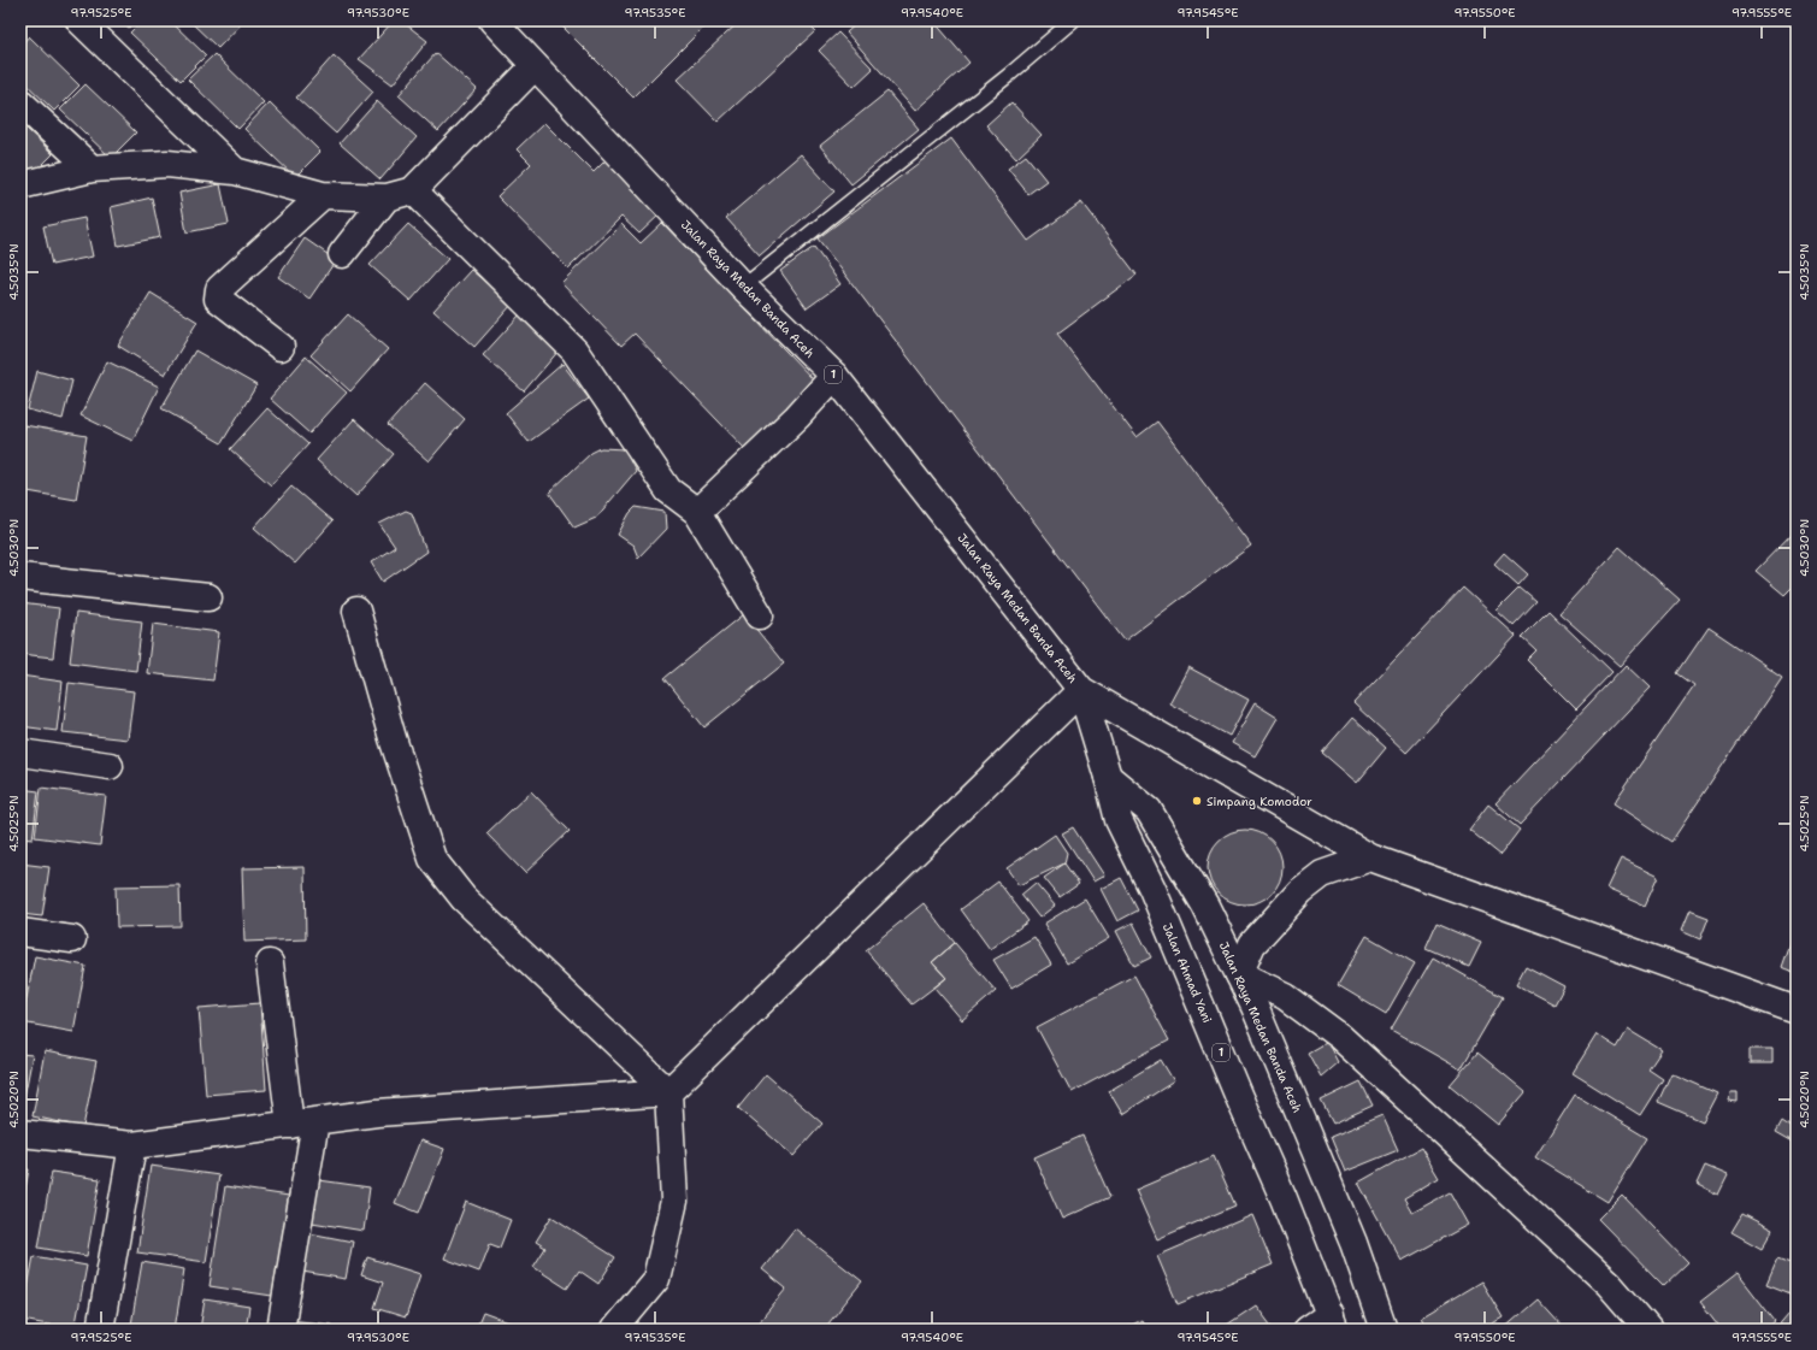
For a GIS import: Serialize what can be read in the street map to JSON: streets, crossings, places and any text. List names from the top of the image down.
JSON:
{
  "streets": {
    "main road": ["Jalan Raya Medan Banda Aceh", "1", "Jalan Ahmad Yani"]
  },
  "crossings": [
    ["Jalan Raya Medan Banda Aceh", "Jalan Ahmad Yani"]
  ],
  "places": ["Simpang Komodor"],
  "coordinates": [
    "97.9525°E",
    "97.9530°E",
    "97.9535°E",
    "97.9540°E",
    "97.9545°E",
    "97.9550°E",
    "97.9555°E",
    "4.5035°N",
    "4.5030°N",
    "4.5025°N",
    "4.5020°N"
  ]
}
